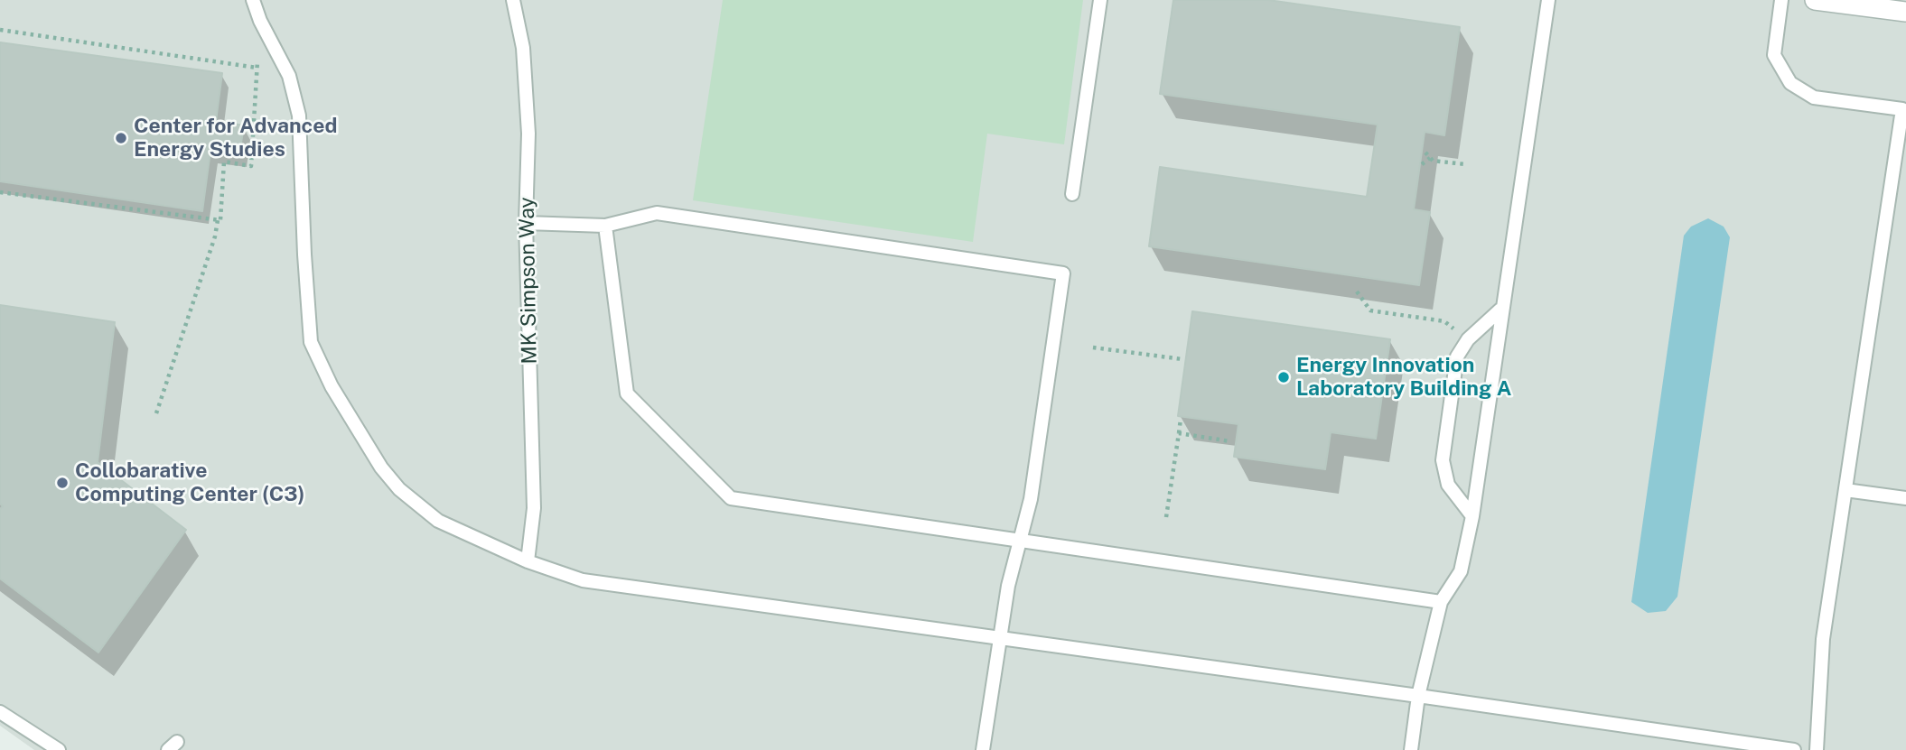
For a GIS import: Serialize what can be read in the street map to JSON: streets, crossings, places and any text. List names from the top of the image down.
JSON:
{
  "streets": {
    "lane": ["MK Simpson Way"]
  },
  "places": ["Center for Advanced Energy Studies", "Energy Innovation Laboratory Building A", "Collobarative Computing Center (C3)"]
}
